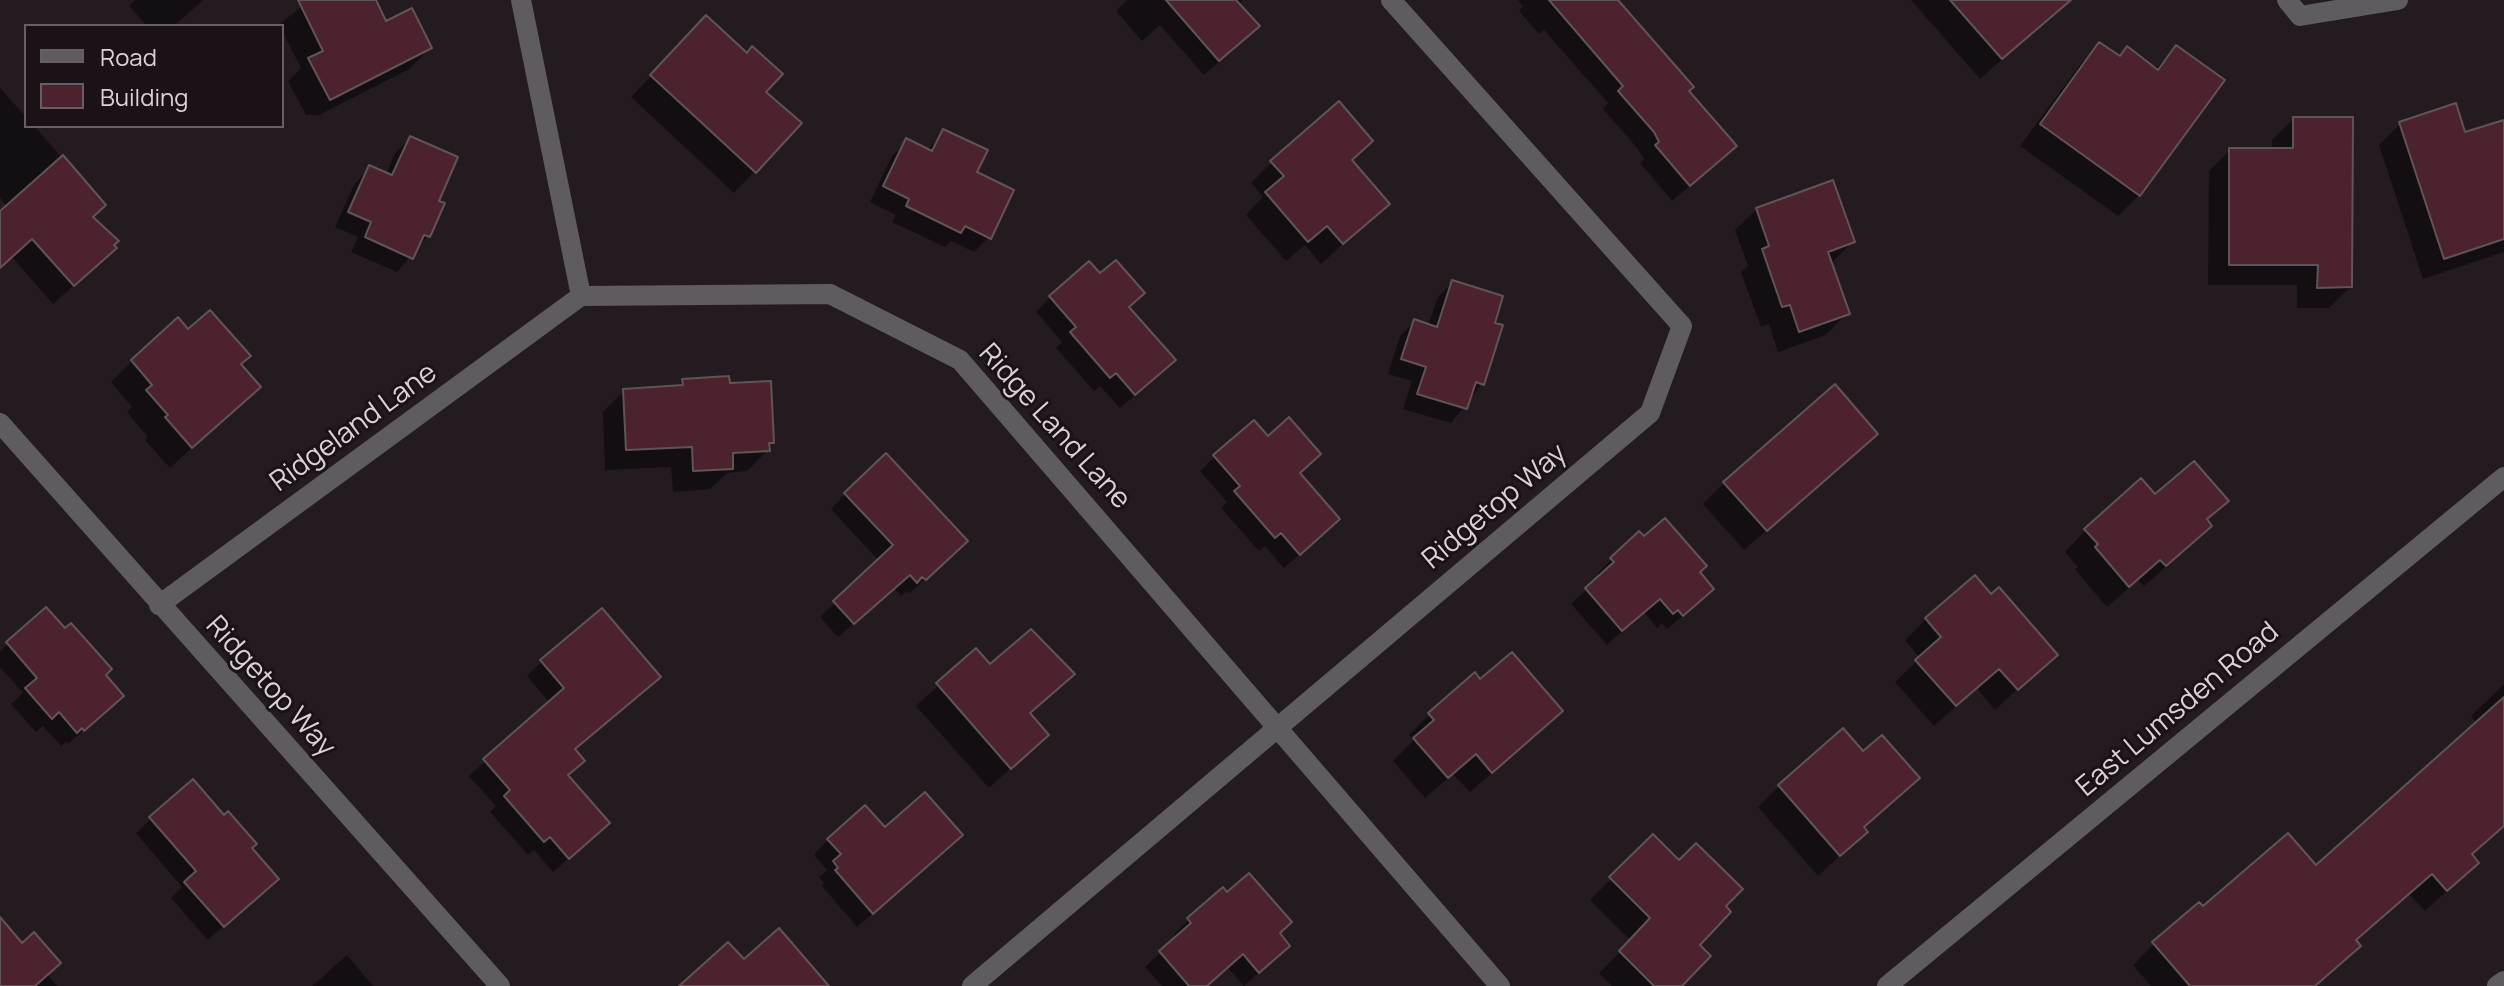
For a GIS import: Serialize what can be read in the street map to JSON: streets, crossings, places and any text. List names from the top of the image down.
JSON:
{
  "streets": {
    "street": [
      "Ridge Land Lane",
      "Ridgeland Lane",
      "Ridgetop Way",
      "East Lumsden Road"
    ]
  },
  "crossings": [
    ["Ridge Land Lane", "Ridgeland Lane"],
    ["Ridge Land Lane", "Ridgetop Way"],
    ["Ridgeland Lane", "Ridgetop Way"]
  ],
  "legend": ["Road", "Building"]
}
